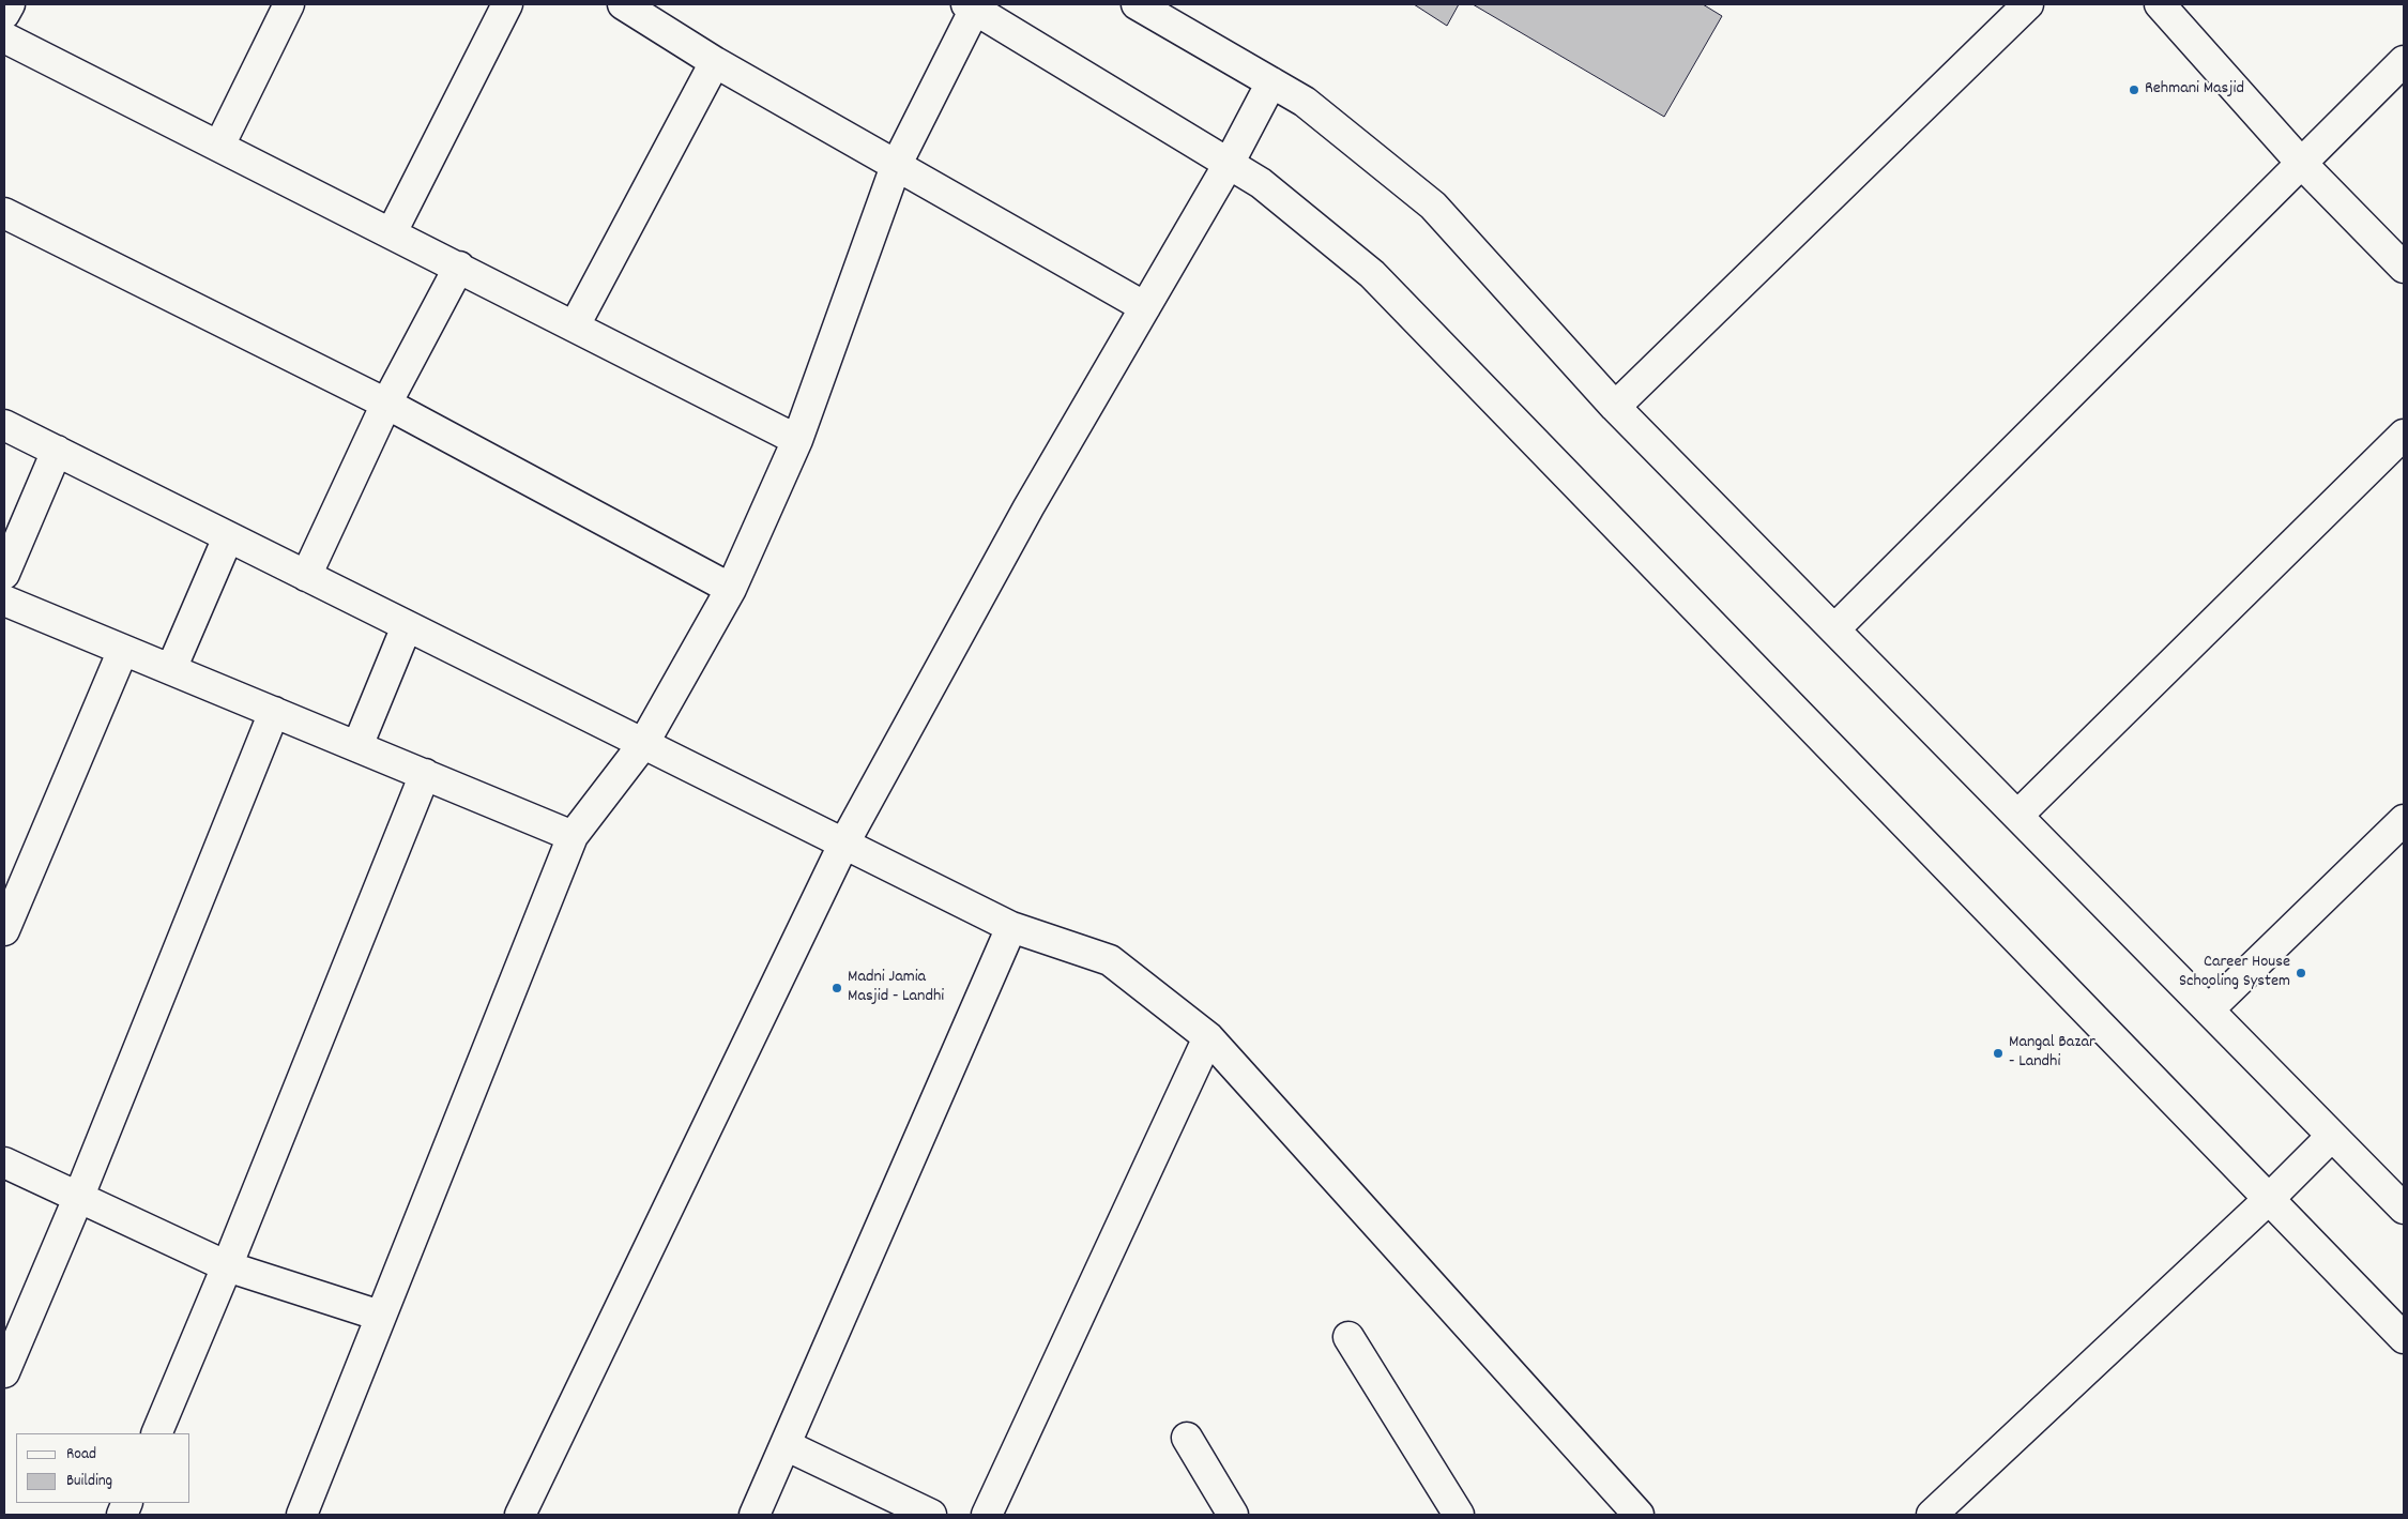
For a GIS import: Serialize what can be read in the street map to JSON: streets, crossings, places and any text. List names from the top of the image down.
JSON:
{
  "places": [
    "Rehmani Masjid",
    "Career House Schooling System",
    "Madni Jamia Masjid - Landhi",
    "Mangal Bazar - Landhi"
  ],
  "legend": ["Road", "Building"]
}
